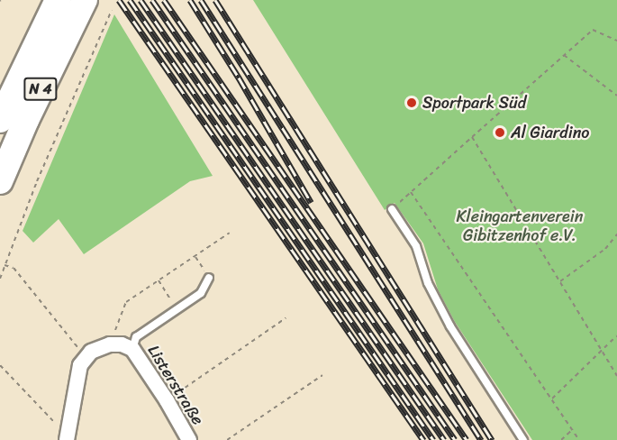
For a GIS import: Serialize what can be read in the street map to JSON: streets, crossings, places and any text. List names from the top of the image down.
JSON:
{
  "streets": {
    "highway": ["N 4"],
    "street": ["Listerstraße"]
  },
  "parks": ["Kleingartenverein Gibitzenhof e.V."],
  "places": ["Sportpark Süd", "Al Giardino"]
}
